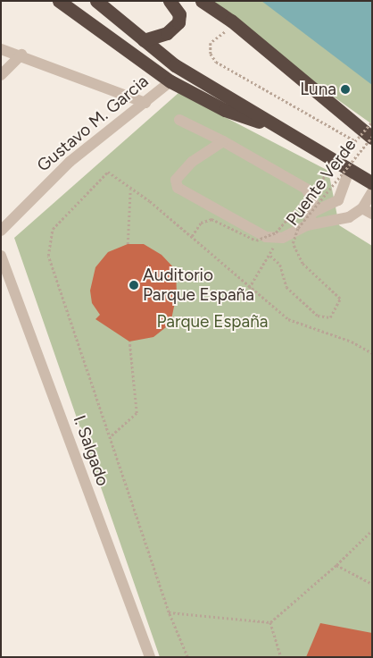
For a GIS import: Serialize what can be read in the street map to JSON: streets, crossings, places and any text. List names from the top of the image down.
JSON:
{
  "streets": {
    "street": ["Gustavo M. Garcia", "I. Salgado"],
    "path": ["Puente Verde"]
  },
  "parks": ["Parque España"],
  "places": ["Luna", "Auditorio Parque España"]
}
